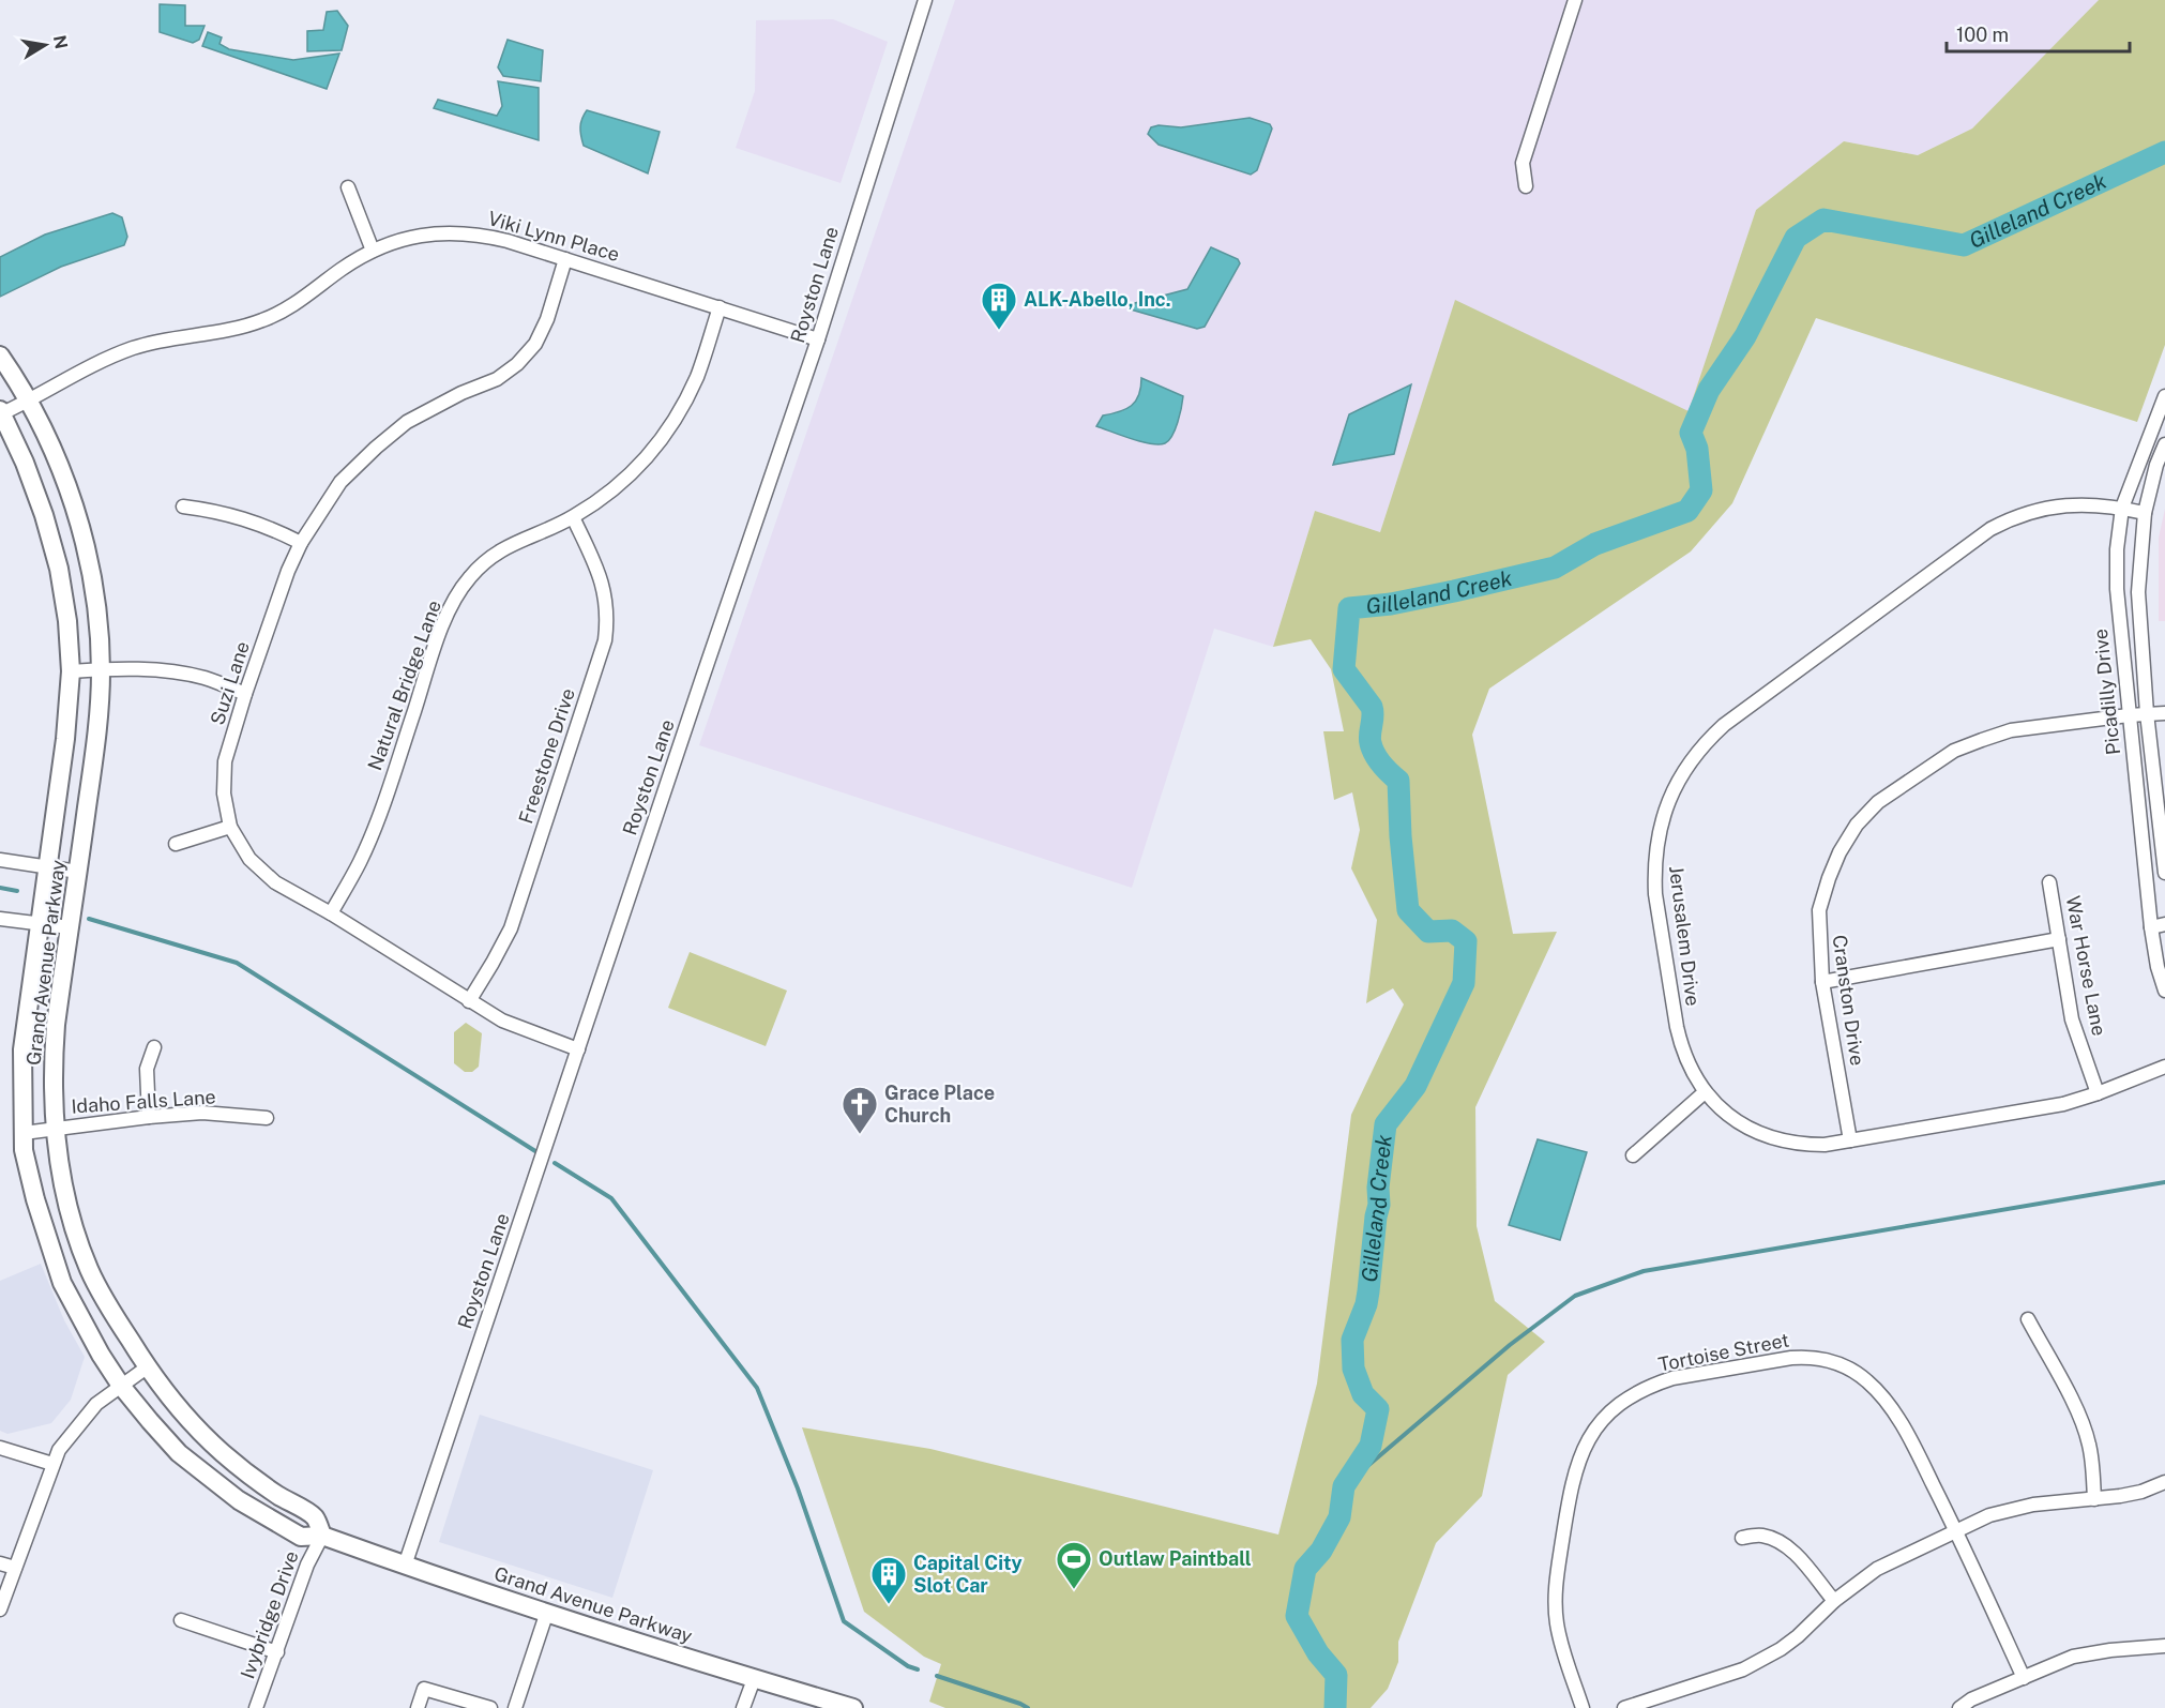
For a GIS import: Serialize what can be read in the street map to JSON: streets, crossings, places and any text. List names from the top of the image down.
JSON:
{
  "streets": {
    "main road": ["Grand Avenue Parkway"],
    "street": [
      "Viki Lynn Place",
      "Royston Lane",
      "Suzi Lane",
      "Natural Bridge Lane",
      "Picadilly Drive",
      "Freestone Drive",
      "Jerusalem Drive",
      "War Horse Lane",
      "Cranston Drive",
      "Idaho Falls Lane",
      "Tortoise Street",
      "Ivybridge Drive"
    ]
  },
  "crossings": [
    ["Viki Lynn Place", "Royston Lane"],
    ["Viki Lynn Place", "Suzi Lane"],
    ["Viki Lynn Place", "Natural Bridge Lane"],
    ["Viki Lynn Place", "Grand Avenue Parkway"],
    ["Royston Lane", "Suzi Lane"],
    ["Royston Lane", "Grand Avenue Parkway"],
    ["Suzi Lane", "Natural Bridge Lane"],
    ["Suzi Lane", "Freestone Drive"],
    ["Natural Bridge Lane", "Freestone Drive"],
    ["Picadilly Drive", "Jerusalem Drive"],
    ["Picadilly Drive", "Cranston Drive"],
    ["Jerusalem Drive", "War Horse Lane"],
    ["Jerusalem Drive", "Cranston Drive"],
    ["Grand Avenue Parkway", "Idaho Falls Lane"],
    ["Grand Avenue Parkway", "Ivybridge Drive"]
  ],
  "water": ["Gilleland Creek"],
  "places": {
    "building": ["ALK-Abello, Inc.", "Capital City Slot Car"],
    "church": ["Grace Place Church"],
    "sports": ["Outlaw Paintball"]
  },
  "scale_bar": "100 m",
  "north": "right"
}
